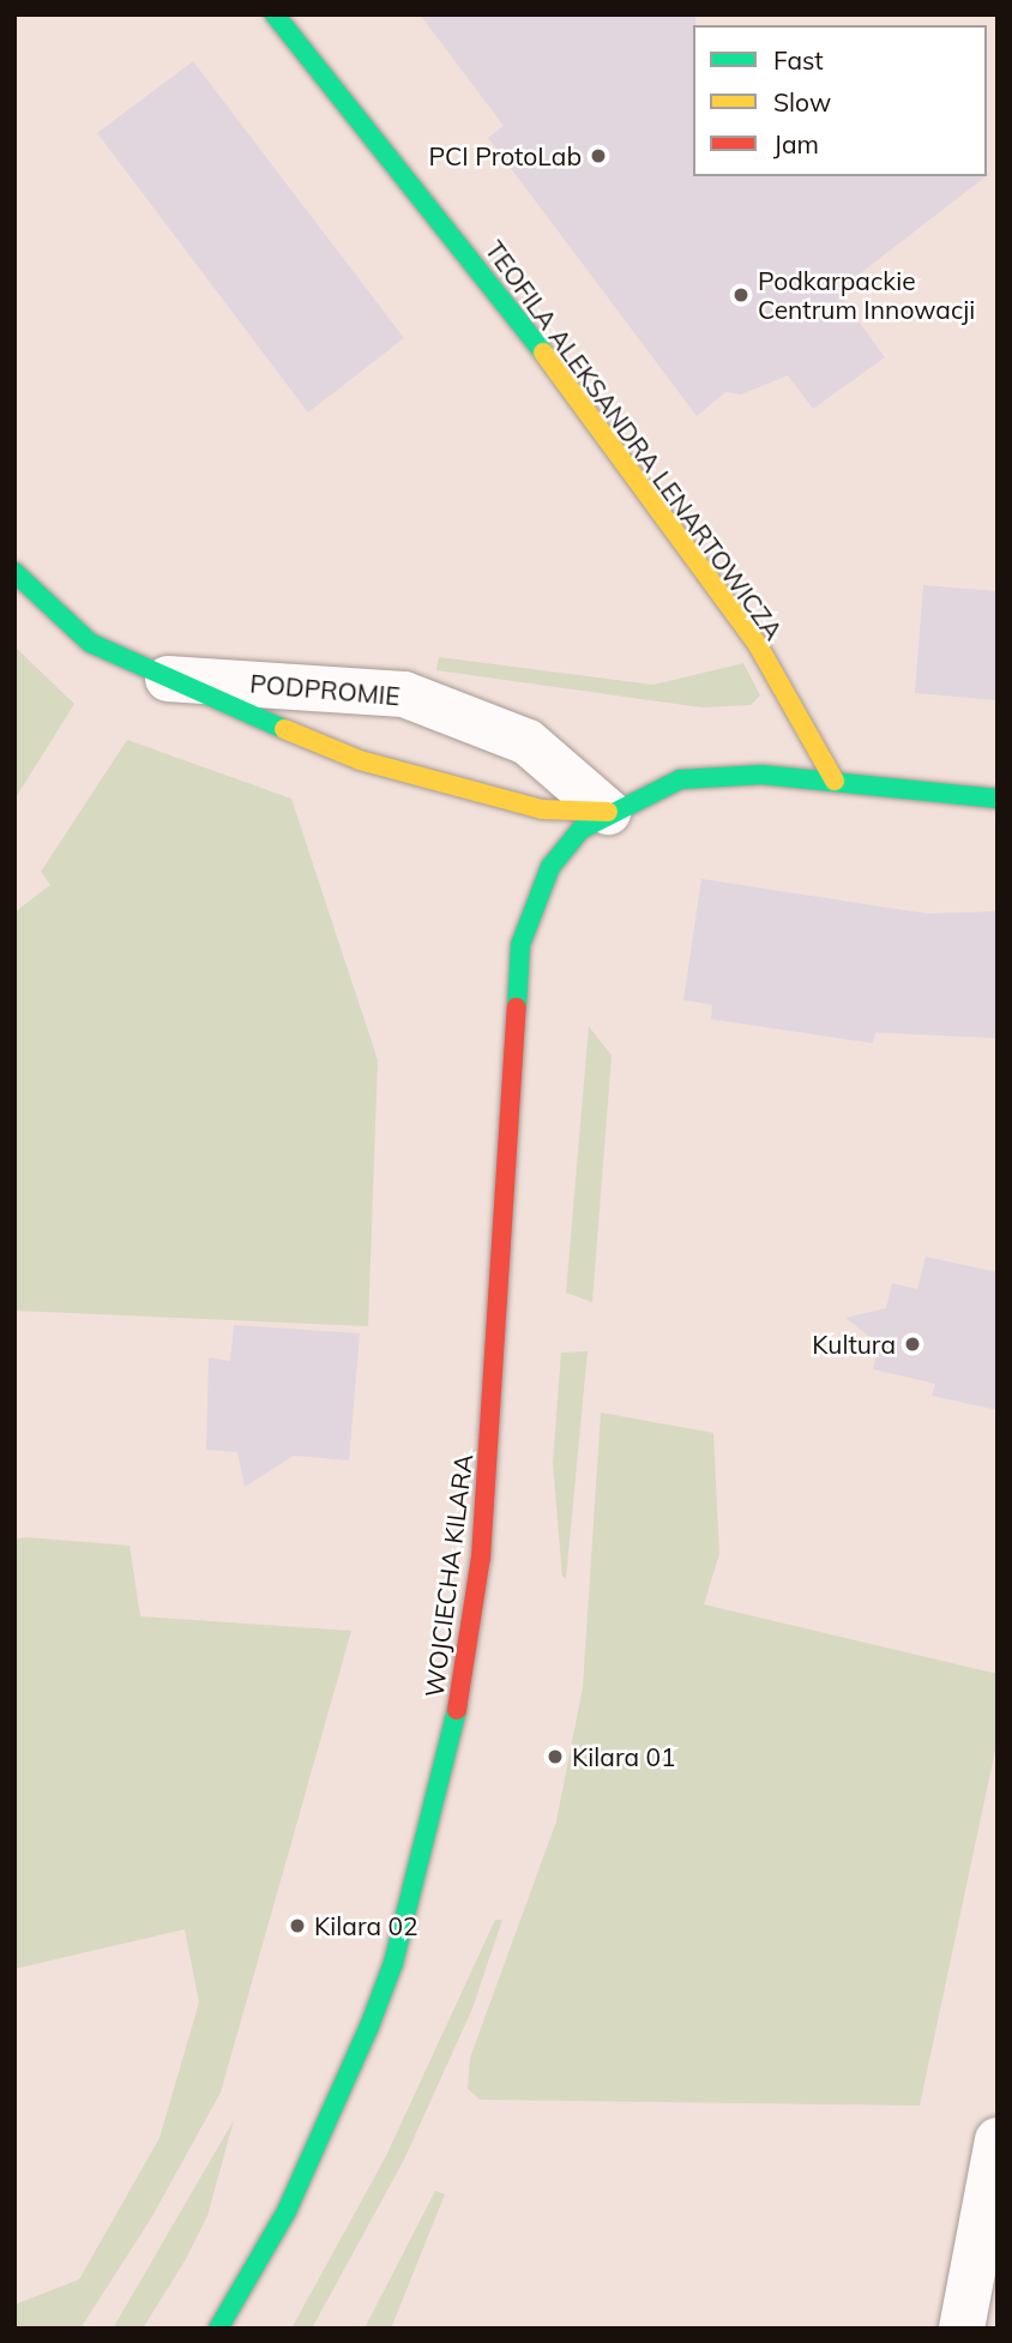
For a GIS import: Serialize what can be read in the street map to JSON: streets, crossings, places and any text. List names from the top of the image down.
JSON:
{
  "streets": {
    "main road": ["TEOFILA ALEKSANDRA LENARTOWICZA", "PODPROMIE", "WOJCIECHA KILARA"]
  },
  "crossings": [
    ["TEOFILA ALEKSANDRA LENARTOWICZA", "PODPROMIE"],
    ["PODPROMIE", "WOJCIECHA KILARA"]
  ],
  "places": [
    "PCI ProtoLab",
    "Podkarpackie Centrum Innowacji",
    "Kultura",
    "Kilara 01",
    "Kilara 02"
  ],
  "legend": ["Fast", "Slow", "Jam"]
}
